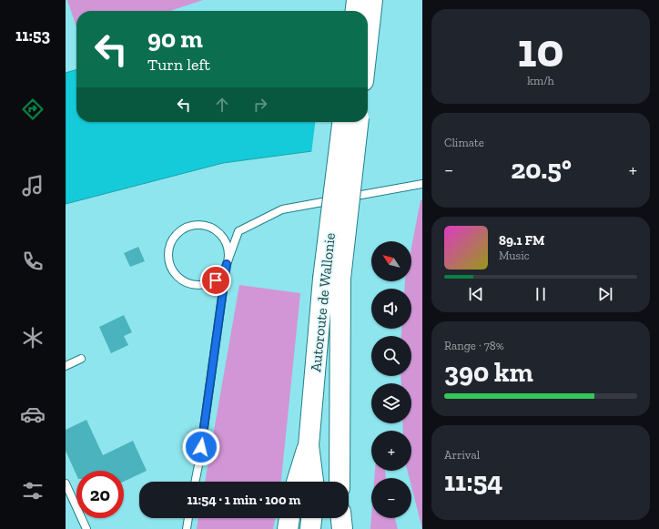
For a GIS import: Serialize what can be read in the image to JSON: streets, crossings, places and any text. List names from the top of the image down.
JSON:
{
  "streets": {
    "highway": ["Autoroute de Wallonie"]
  },
  "north": "top left",
  "page": {
    "tabs": "11:53",
    "tile": [
      ["10", "km/h"],
      "Climate",
      ["Range · 78%", "390 km"],
      ["Arrival", "11:54"]
    ],
    "turn": ["90 m", "Turn left"],
    "heat": ["−", "20.5°", "+"],
    "song": ["89.1 FM", "Music"],
    "map_buttons": ["+", "−"],
    "limit": "20",
    "trip": "11:54 · 1 min · 100 m"
  }
}
